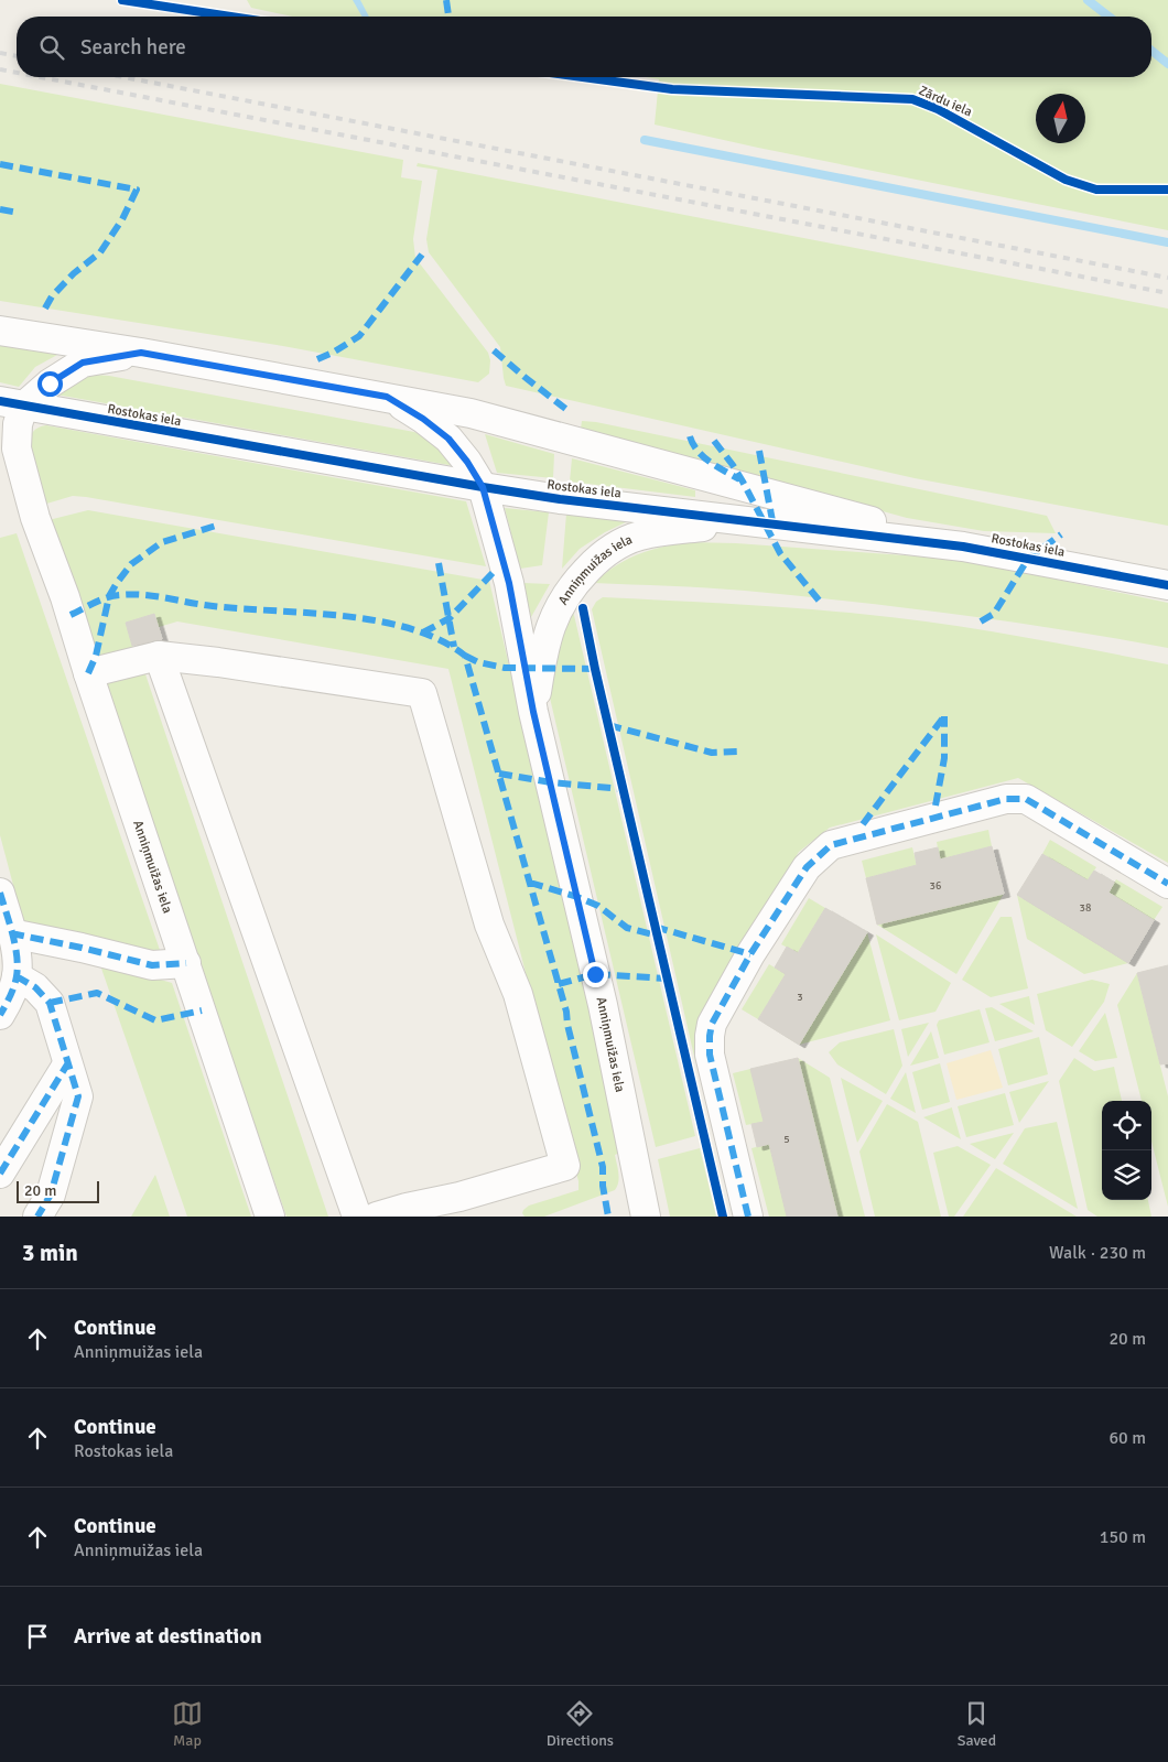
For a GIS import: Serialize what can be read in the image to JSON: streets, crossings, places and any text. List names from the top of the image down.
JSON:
{
  "streets": {
    "street": ["Rostokas iela", "Anniņmuižas iela"],
    "cycle path": ["Zārdu iela"]
  },
  "crossings": [
    ["Rostokas iela", "Anniņmuižas iela"]
  ],
  "house_numbers": [
    "36",
    "38",
    "3",
    "5"
  ],
  "scale_bar": "20 m",
  "north": "top",
  "page": {
    "search": "Search here",
    "scale": "20 m",
    "heading": ["3 min", "Walk · 230 m"],
    "list": [
      ["Continue", "Anniņmuižas iela", "20 m"],
      ["Continue", "Rostokas iela", "60 m"],
      ["Continue", "Anniņmuižas iela", "150 m"],
      "Arrive at destination"
    ],
    "nav": ["Map", "Directions", "Saved"]
  }
}
